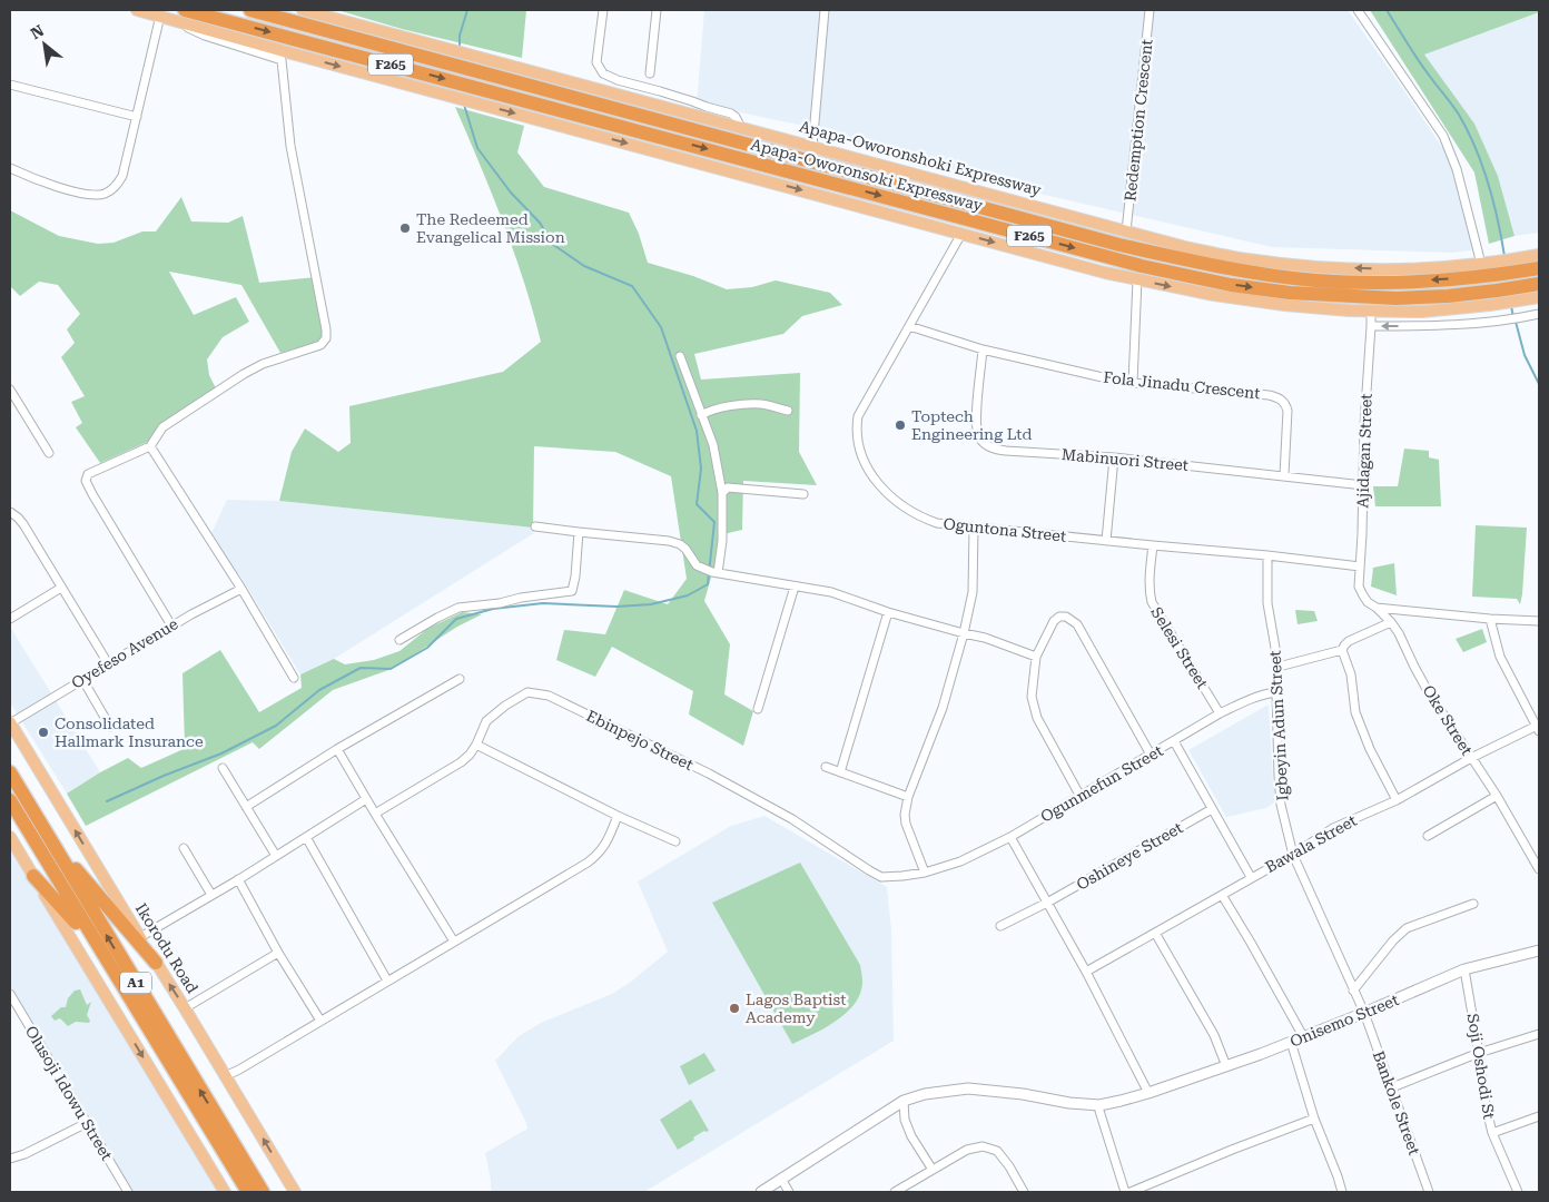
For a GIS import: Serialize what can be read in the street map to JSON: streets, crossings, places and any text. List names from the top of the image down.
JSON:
{
  "streets": {
    "highway": ["F265", "Apapa-Oworonsoki Expressway", "A1"],
    "main road": ["Apapa-Oworonshoki Expressway", "Ikorodu Road"],
    "street": [
      "Redemption Crescent",
      "Fola Jinadu Crescent",
      "Ajidagan Street",
      "Mabinuori Street",
      "Oguntona Street",
      "Selesi Street",
      "Oyefeso Avenue",
      "Oke Street",
      "Igbeyin Adun Street",
      "Ebinpejo Street",
      "Ogunmefun Street",
      "Bawala Street",
      "Oshineye Street",
      "Onisemo Street",
      "Soji Oshodi St",
      "Olusoji Idowu Street",
      "Bankole Street"
    ]
  },
  "crossings": [
    ["F265", "Apapa-Oworonsoki Expressway"],
    ["Redemption Crescent", "Apapa-Oworonshoki Expressway"],
    ["Apapa-Oworonshoki Expressway", "Apapa-Oworonsoki Expressway"],
    ["Apapa-Oworonsoki Expressway", "Ajidagan Street"],
    ["Apapa-Oworonsoki Expressway", "Oguntona Street"],
    ["Fola Jinadu Crescent", "Mabinuori Street"],
    ["Fola Jinadu Crescent", "Oguntona Street"],
    ["Ajidagan Street", "Mabinuori Street"],
    ["Ajidagan Street", "Oguntona Street"],
    ["Ajidagan Street", "Oke Street"],
    ["Oguntona Street", "Selesi Street"],
    ["Oguntona Street", "Oke Street"],
    ["Oguntona Street", "Igbeyin Adun Street"],
    ["Selesi Street", "Ogunmefun Street"],
    ["Oyefeso Avenue", "Ikorodu Road"],
    ["Oke Street", "Bawala Street"],
    ["Igbeyin Adun Street", "Ogunmefun Street"],
    ["Igbeyin Adun Street", "Bawala Street"],
    ["Igbeyin Adun Street", "Onisemo Street"],
    ["Igbeyin Adun Street", "Bankole Street"],
    ["Ebinpejo Street", "Ogunmefun Street"],
    ["Onisemo Street", "Soji Oshodi St"],
    ["Onisemo Street", "Bankole Street"]
  ],
  "places": [
    "The Redeemed Evangelical Mission",
    "Toptech Engineering Ltd",
    "Consolidated Hallmark Insurance",
    "Lagos Baptist Academy"
  ],
  "north": "top left"
}
